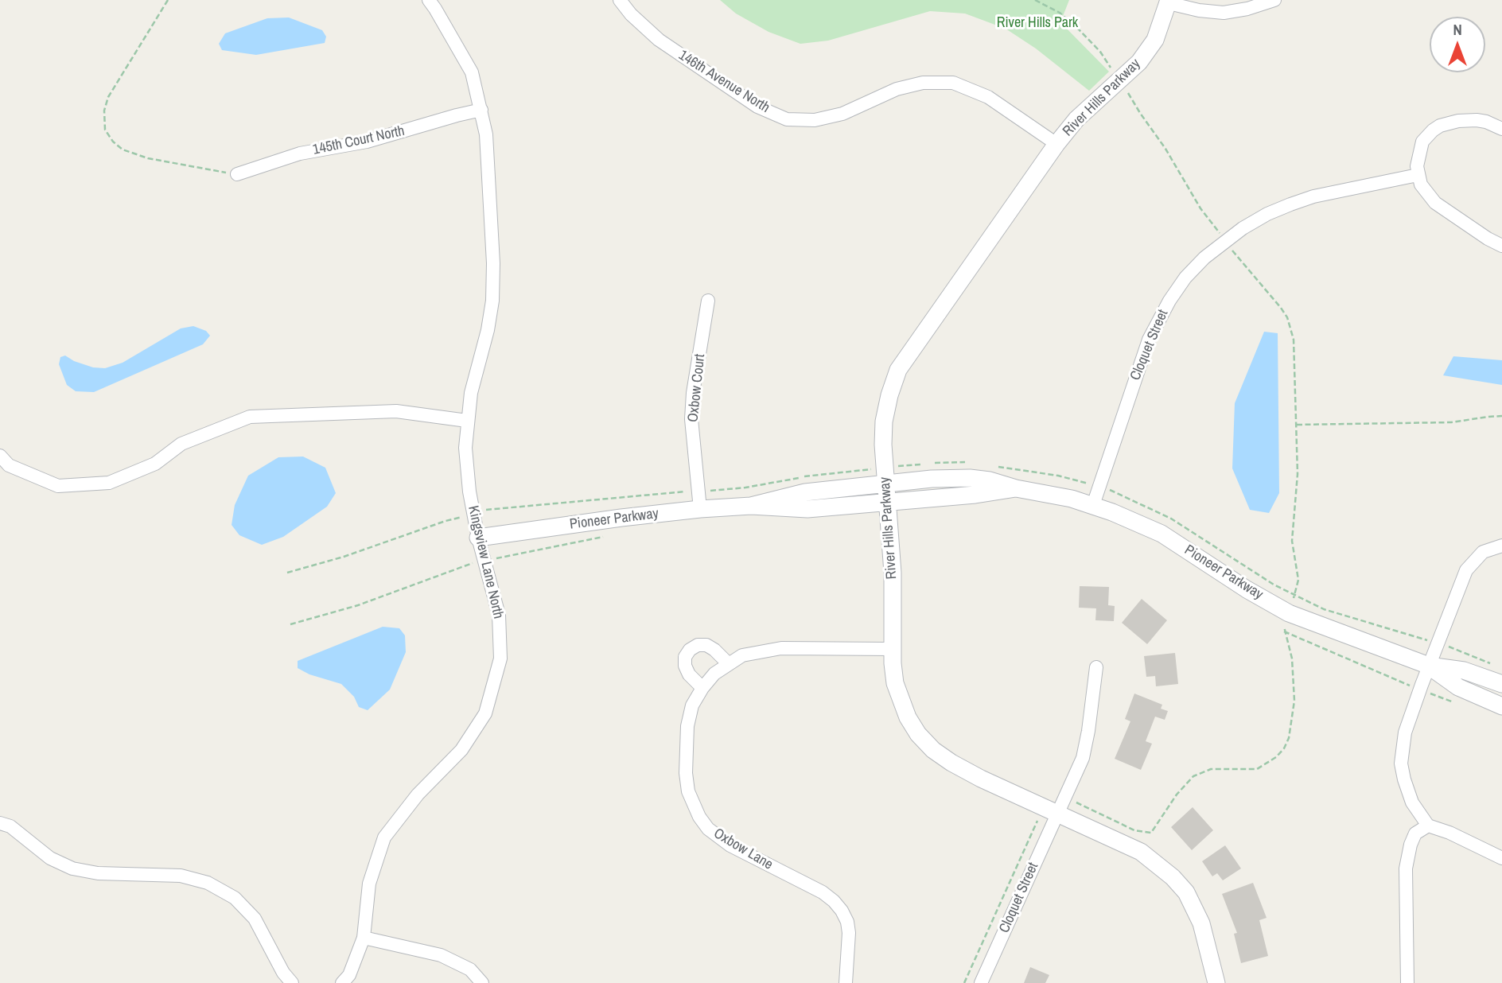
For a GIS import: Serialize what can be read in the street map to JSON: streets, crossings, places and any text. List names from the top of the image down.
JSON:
{
  "streets": {
    "street": [
      "146th Avenue North",
      "River Hills Parkway",
      "145th Court North",
      "Cloquet Street",
      "Oxbow Court",
      "Pioneer Parkway",
      "Kingsview Lane North",
      "Oxbow Lane"
    ]
  },
  "crossings": [
    ["146th Avenue North", "River Hills Parkway"],
    ["River Hills Parkway", "Cloquet Street"],
    ["River Hills Parkway", "Pioneer Parkway"],
    ["River Hills Parkway", "Oxbow Lane"],
    ["145th Court North", "Kingsview Lane North"],
    ["Cloquet Street", "Pioneer Parkway"],
    ["Oxbow Court", "Pioneer Parkway"],
    ["Pioneer Parkway", "Kingsview Lane North"]
  ],
  "parks": ["River Hills Park"],
  "north": "top"
}
